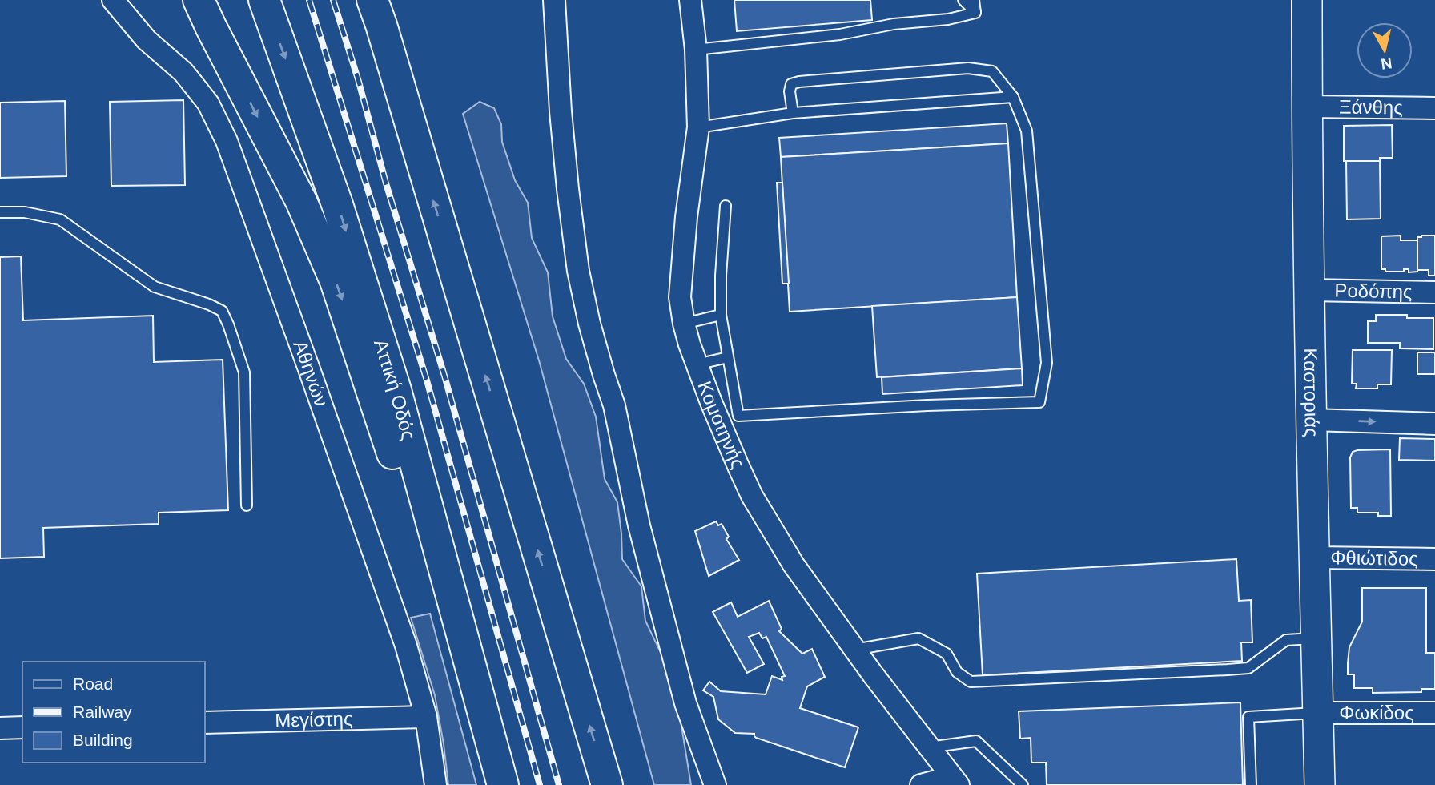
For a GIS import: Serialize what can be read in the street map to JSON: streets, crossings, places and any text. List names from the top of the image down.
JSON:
{
  "streets": {
    "highway": ["Αττική Οδός"],
    "street": [
      "Ξάνθης",
      "Ροδόπης",
      "Αθηνών",
      "Καστοριάς",
      "Κομοτηνής",
      "Φθιώτιδος",
      "Φωκίδος",
      "Μεγίστης"
    ]
  },
  "crossings": [
    ["Ξάνθης", "Καστοριάς"],
    ["Ροδόπης", "Καστοριάς"],
    ["Αθηνών", "Μεγίστης"],
    ["Καστοριάς", "Φθιώτιδος"],
    ["Καστοριάς", "Φωκίδος"]
  ],
  "legend": ["Road", "Railway", "Building"],
  "north": "bottom"
}
